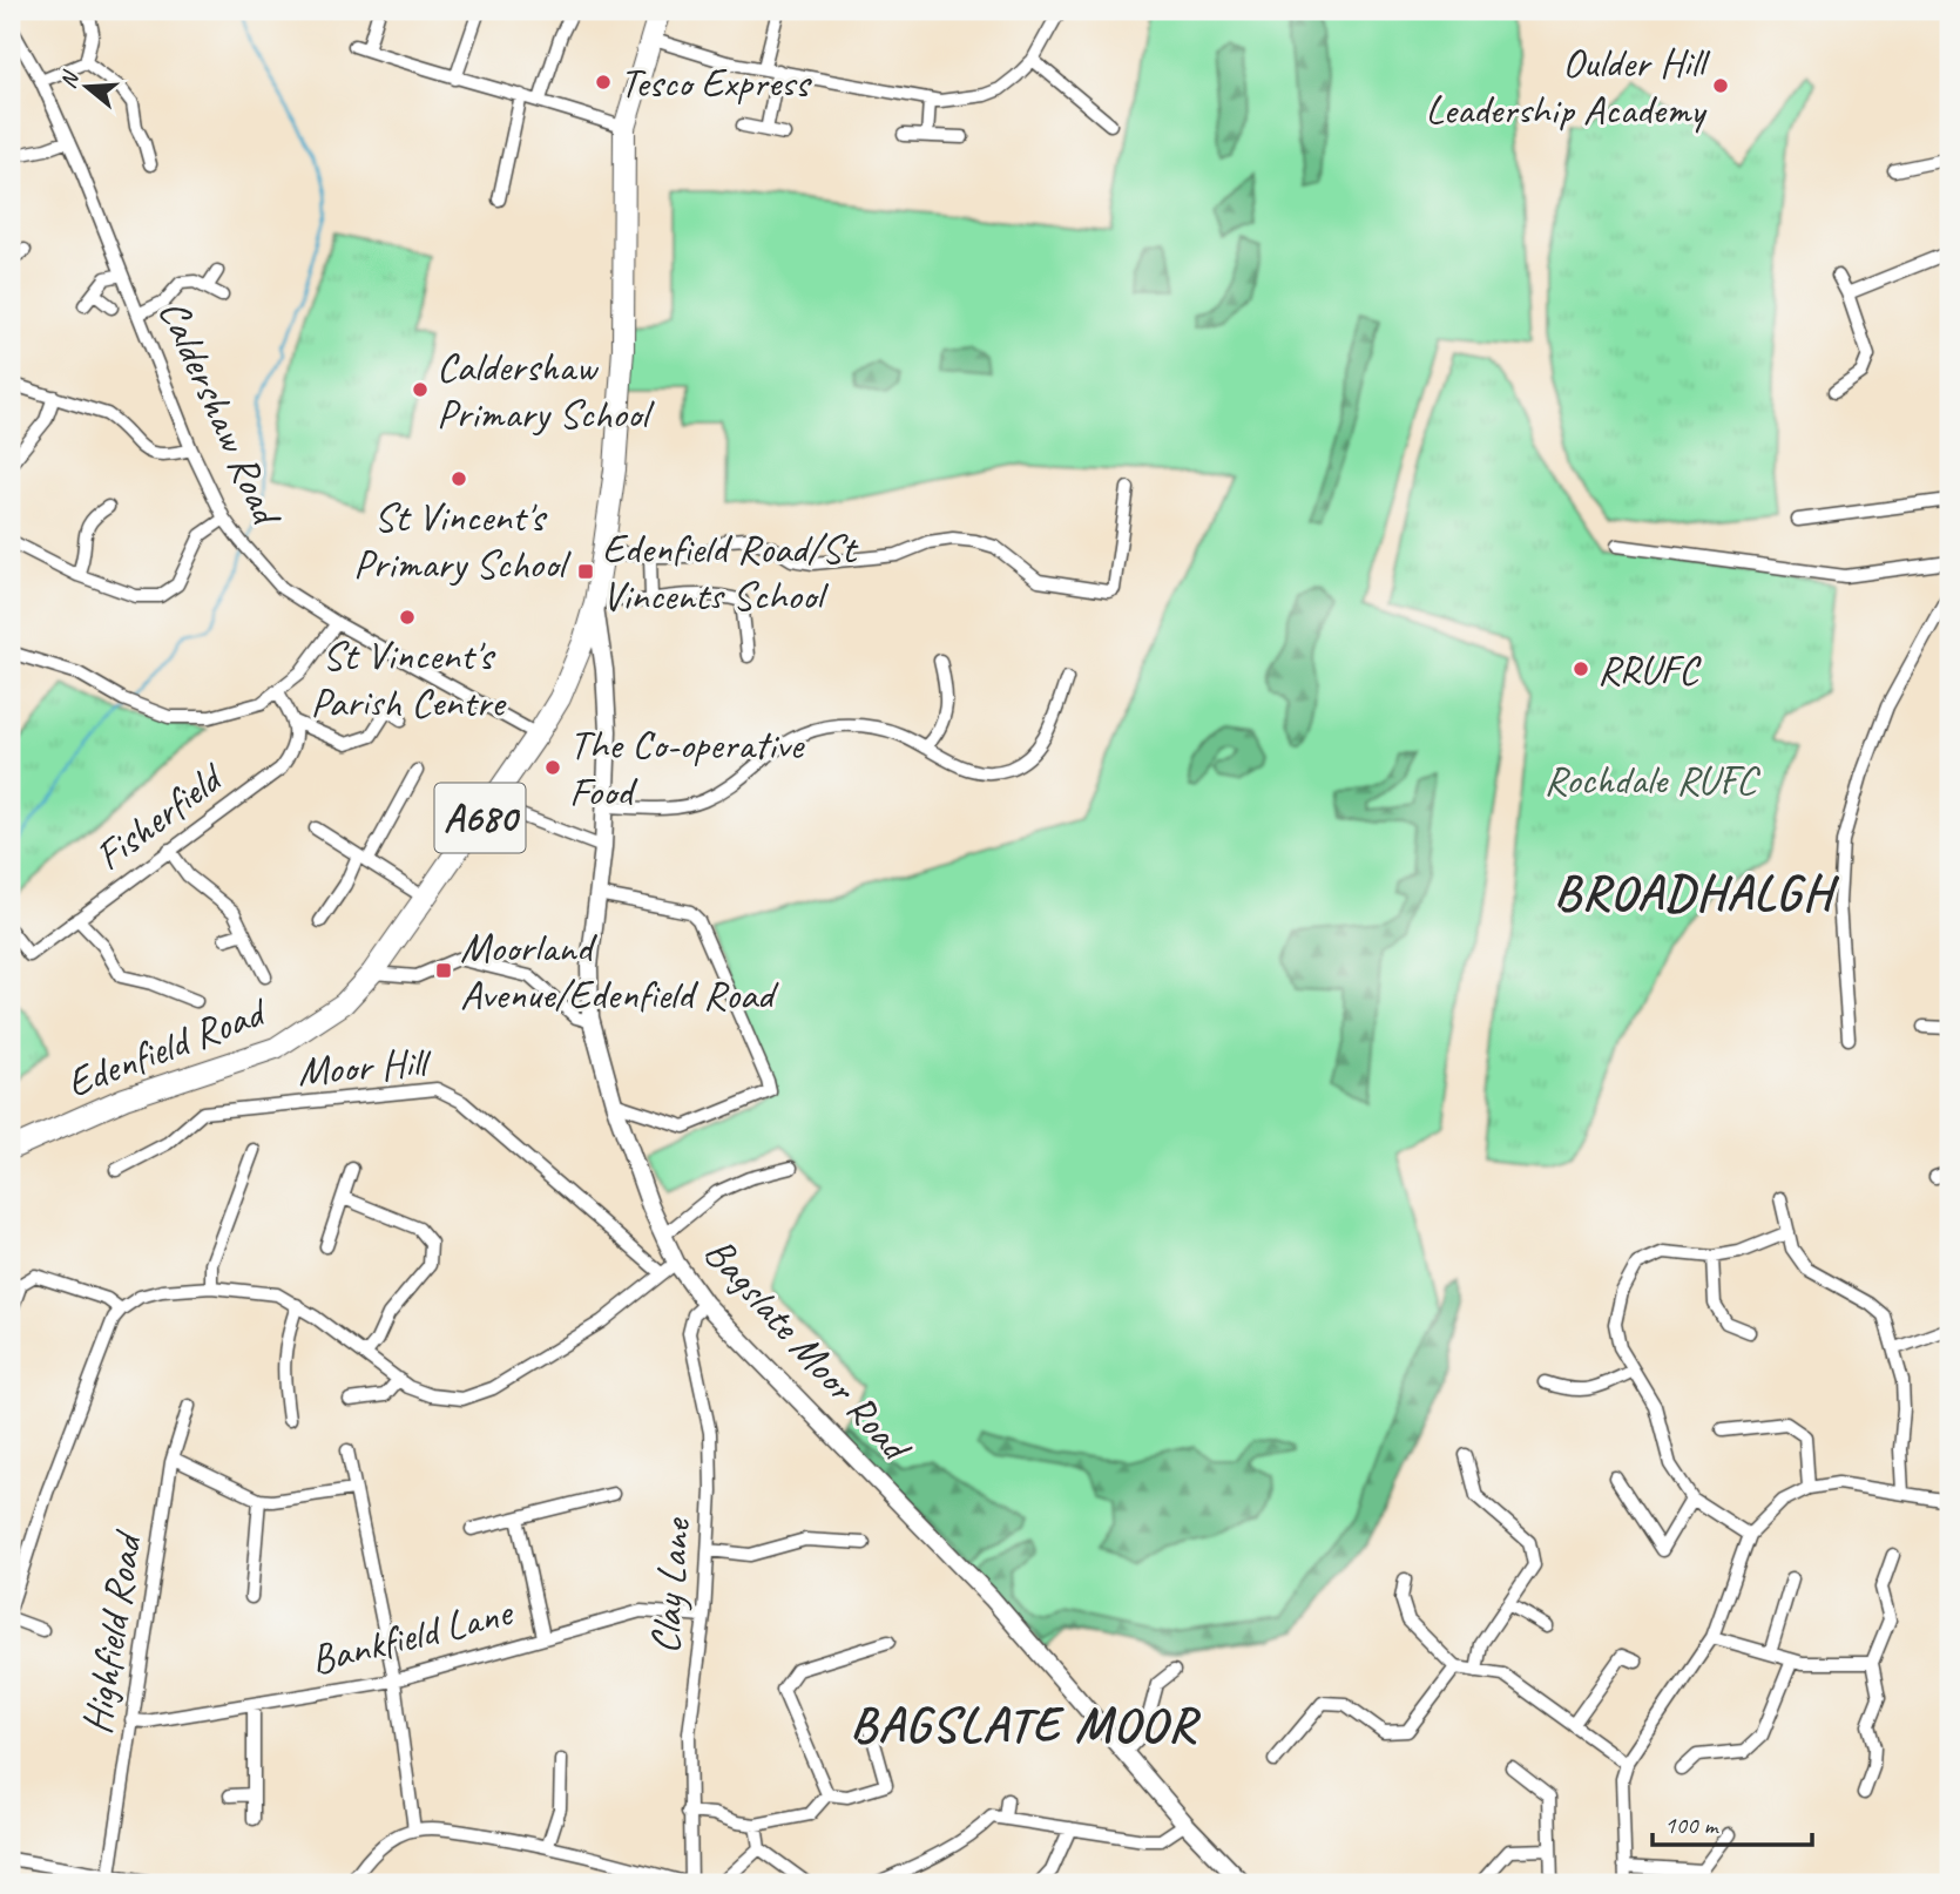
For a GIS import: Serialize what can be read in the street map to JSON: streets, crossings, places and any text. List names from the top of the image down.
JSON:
{
  "streets": {
    "main road": ["A680", "Edenfield Road"],
    "street": [
      "Caldershaw Road",
      "Fisherfield",
      "Moor Hill",
      "Bagslate Moor Road",
      "Clay Lane",
      "Highfield Road",
      "Bankfield Lane"
    ]
  },
  "crossings": [
    ["Caldershaw Road", "Edenfield Road"],
    ["Edenfield Road", "Bagslate Moor Road"],
    ["Bagslate Moor Road", "Clay Lane"],
    ["Clay Lane", "Bankfield Lane"],
    ["Highfield Road", "Bankfield Lane"]
  ],
  "districts": ["BROADHALGH", "BAGSLATE MOOR"],
  "parks": ["Rochdale RUFC"],
  "places": {
    "other": [
      "Tesco Express",
      "Oulder Hill Leadership Academy",
      "Caldershaw Primary School",
      "St Vincent's Primary School",
      "St Vincent's Parish Centre",
      "RRUFC",
      "The Co-operative Food"
    ],
    "transit": ["Edenfield Road/St Vincents School", "Moorland Avenue/Edenfield Road"]
  },
  "scale_bar": "100 m",
  "north": "left"
}
